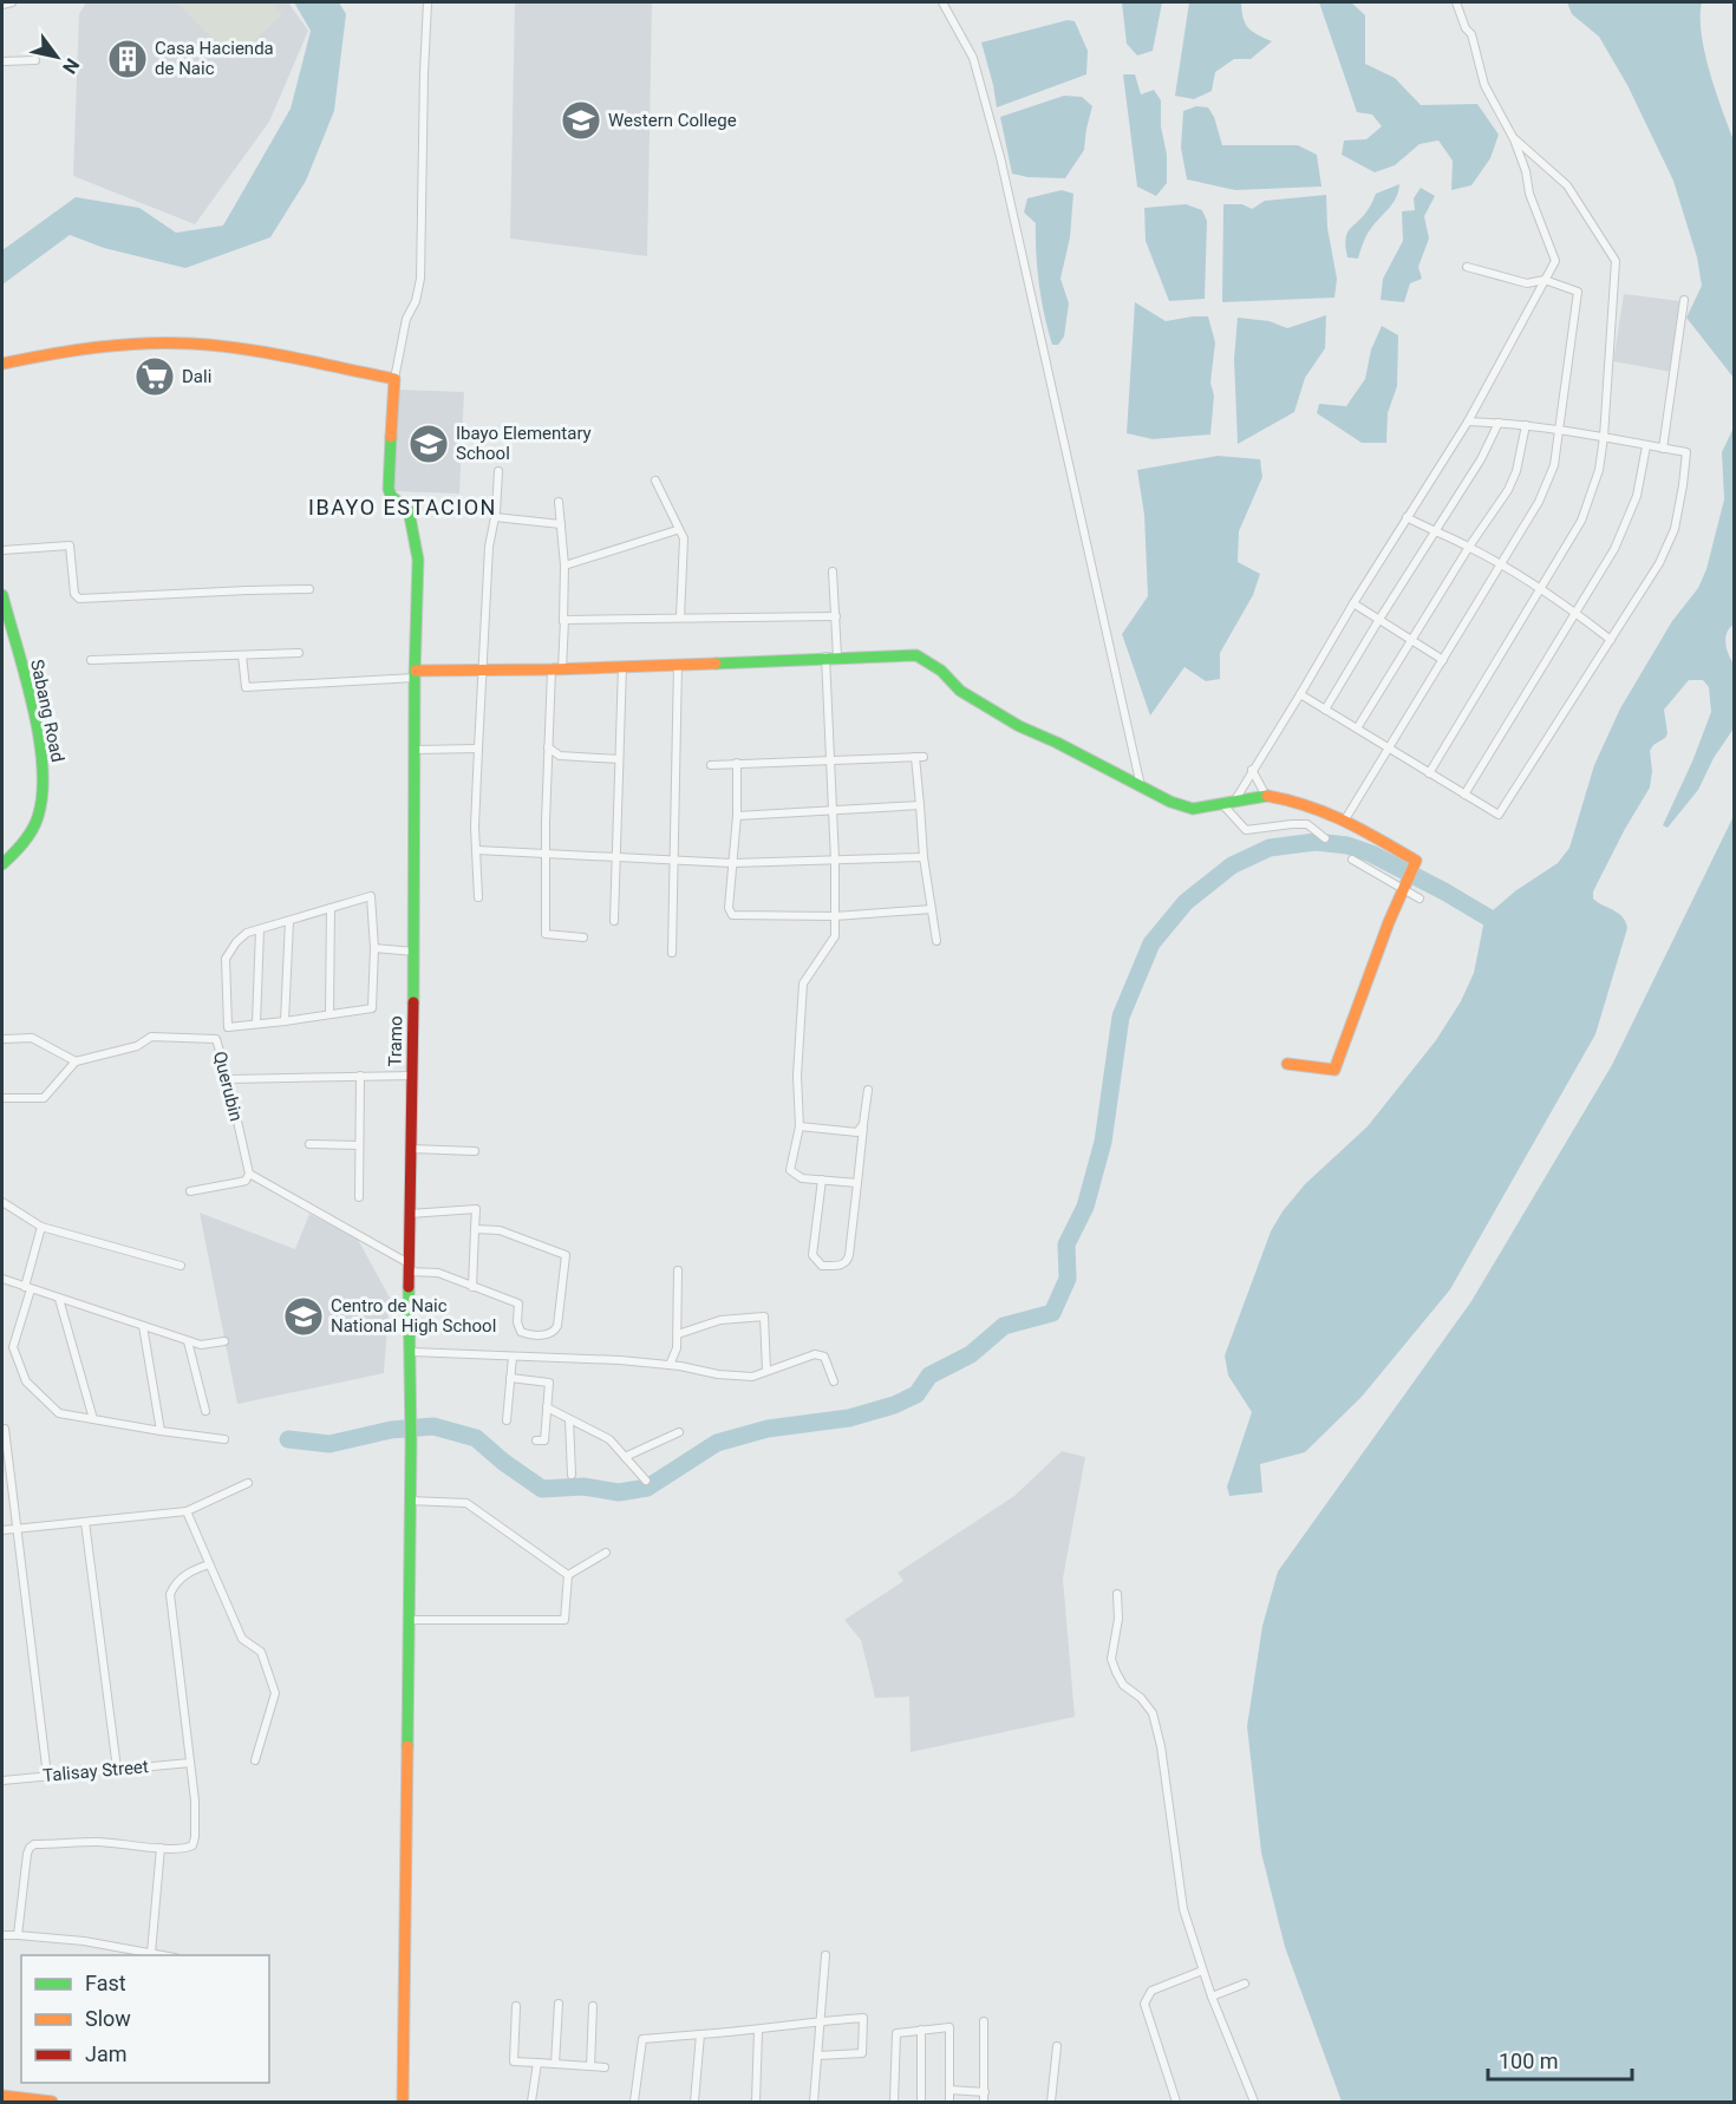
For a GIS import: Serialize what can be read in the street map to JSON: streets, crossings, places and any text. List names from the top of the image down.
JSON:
{
  "streets": {
    "street": [
      "Sabang Road",
      "Tramo",
      "Querubin",
      "Talisay Street"
    ]
  },
  "districts": ["IBAYO ESTACION"],
  "places": {
    "building": ["Casa Hacienda de Naic"],
    "school or university": ["Western College", "Ibayo Elementary School", "Centro de Naic National High School"],
    "supermarket": ["Dali"]
  },
  "legend": ["Fast", "Slow", "Jam"],
  "scale_bar": "100 m",
  "north": "bottom right"
}
